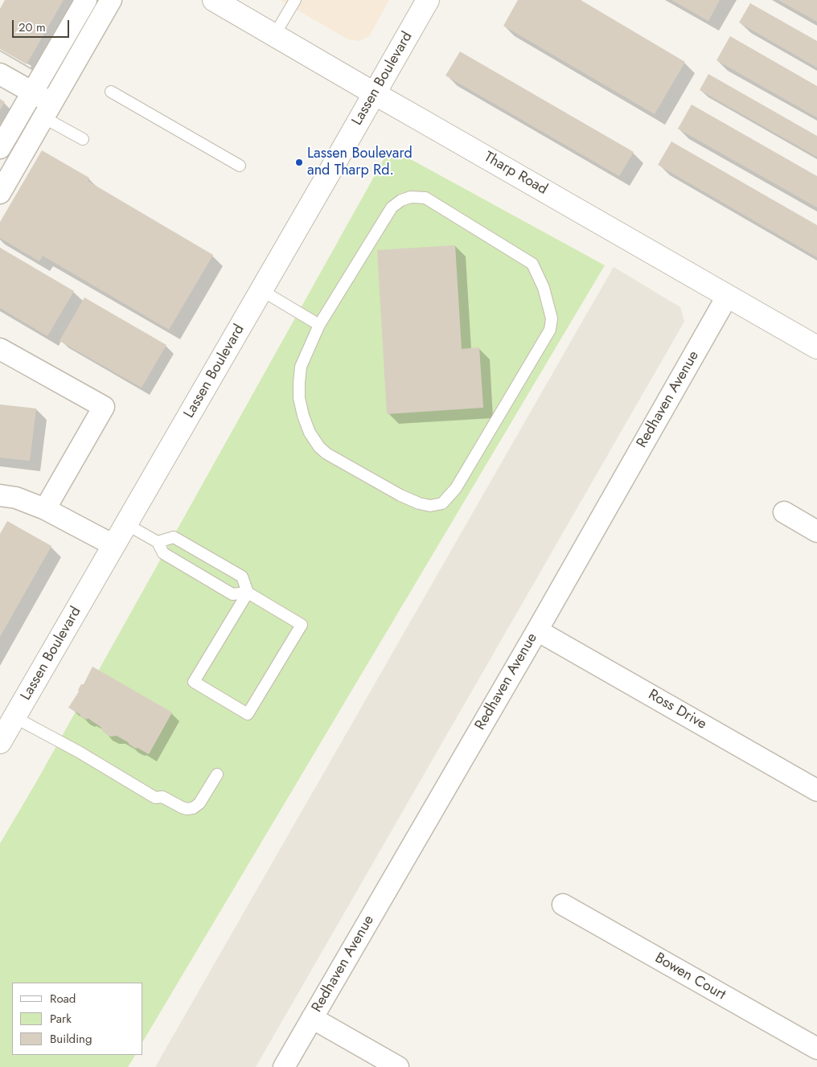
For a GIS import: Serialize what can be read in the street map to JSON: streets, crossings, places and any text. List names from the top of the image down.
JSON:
{
  "streets": {
    "street": [
      "Lassen Boulevard",
      "Tharp Road",
      "Redhaven Avenue",
      "Ross Drive",
      "Bowen Court"
    ]
  },
  "crossings": [
    ["Lassen Boulevard", "Tharp Road"],
    ["Tharp Road", "Redhaven Avenue"],
    ["Redhaven Avenue", "Ross Drive"]
  ],
  "places": ["Lassen Boulevard and Tharp Rd."],
  "legend": ["Road", "Park", "Building"],
  "scale_bar": "20 m"
}
